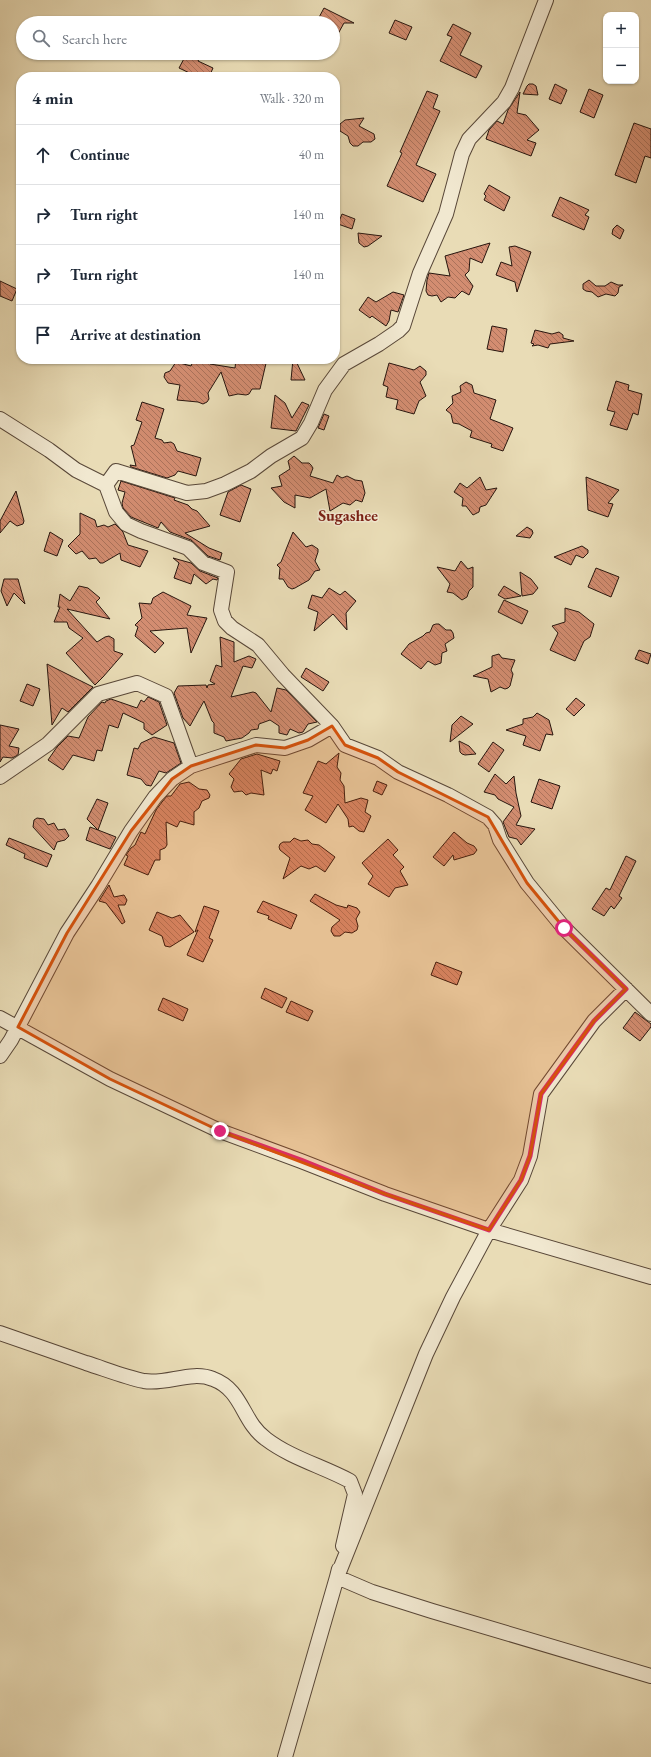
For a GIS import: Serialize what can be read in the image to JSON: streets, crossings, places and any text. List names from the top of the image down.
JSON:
{
  "districts": ["Sugashee"],
  "page": {
    "map_buttons": ["+", "−"],
    "search": "Search here",
    "heading": ["4 min", "Walk · 320 m"],
    "list": [
      ["Continue", "40 m"],
      ["Turn right", "140 m"],
      ["Turn right", "140 m"],
      "Arrive at destination"
    ]
  }
}
